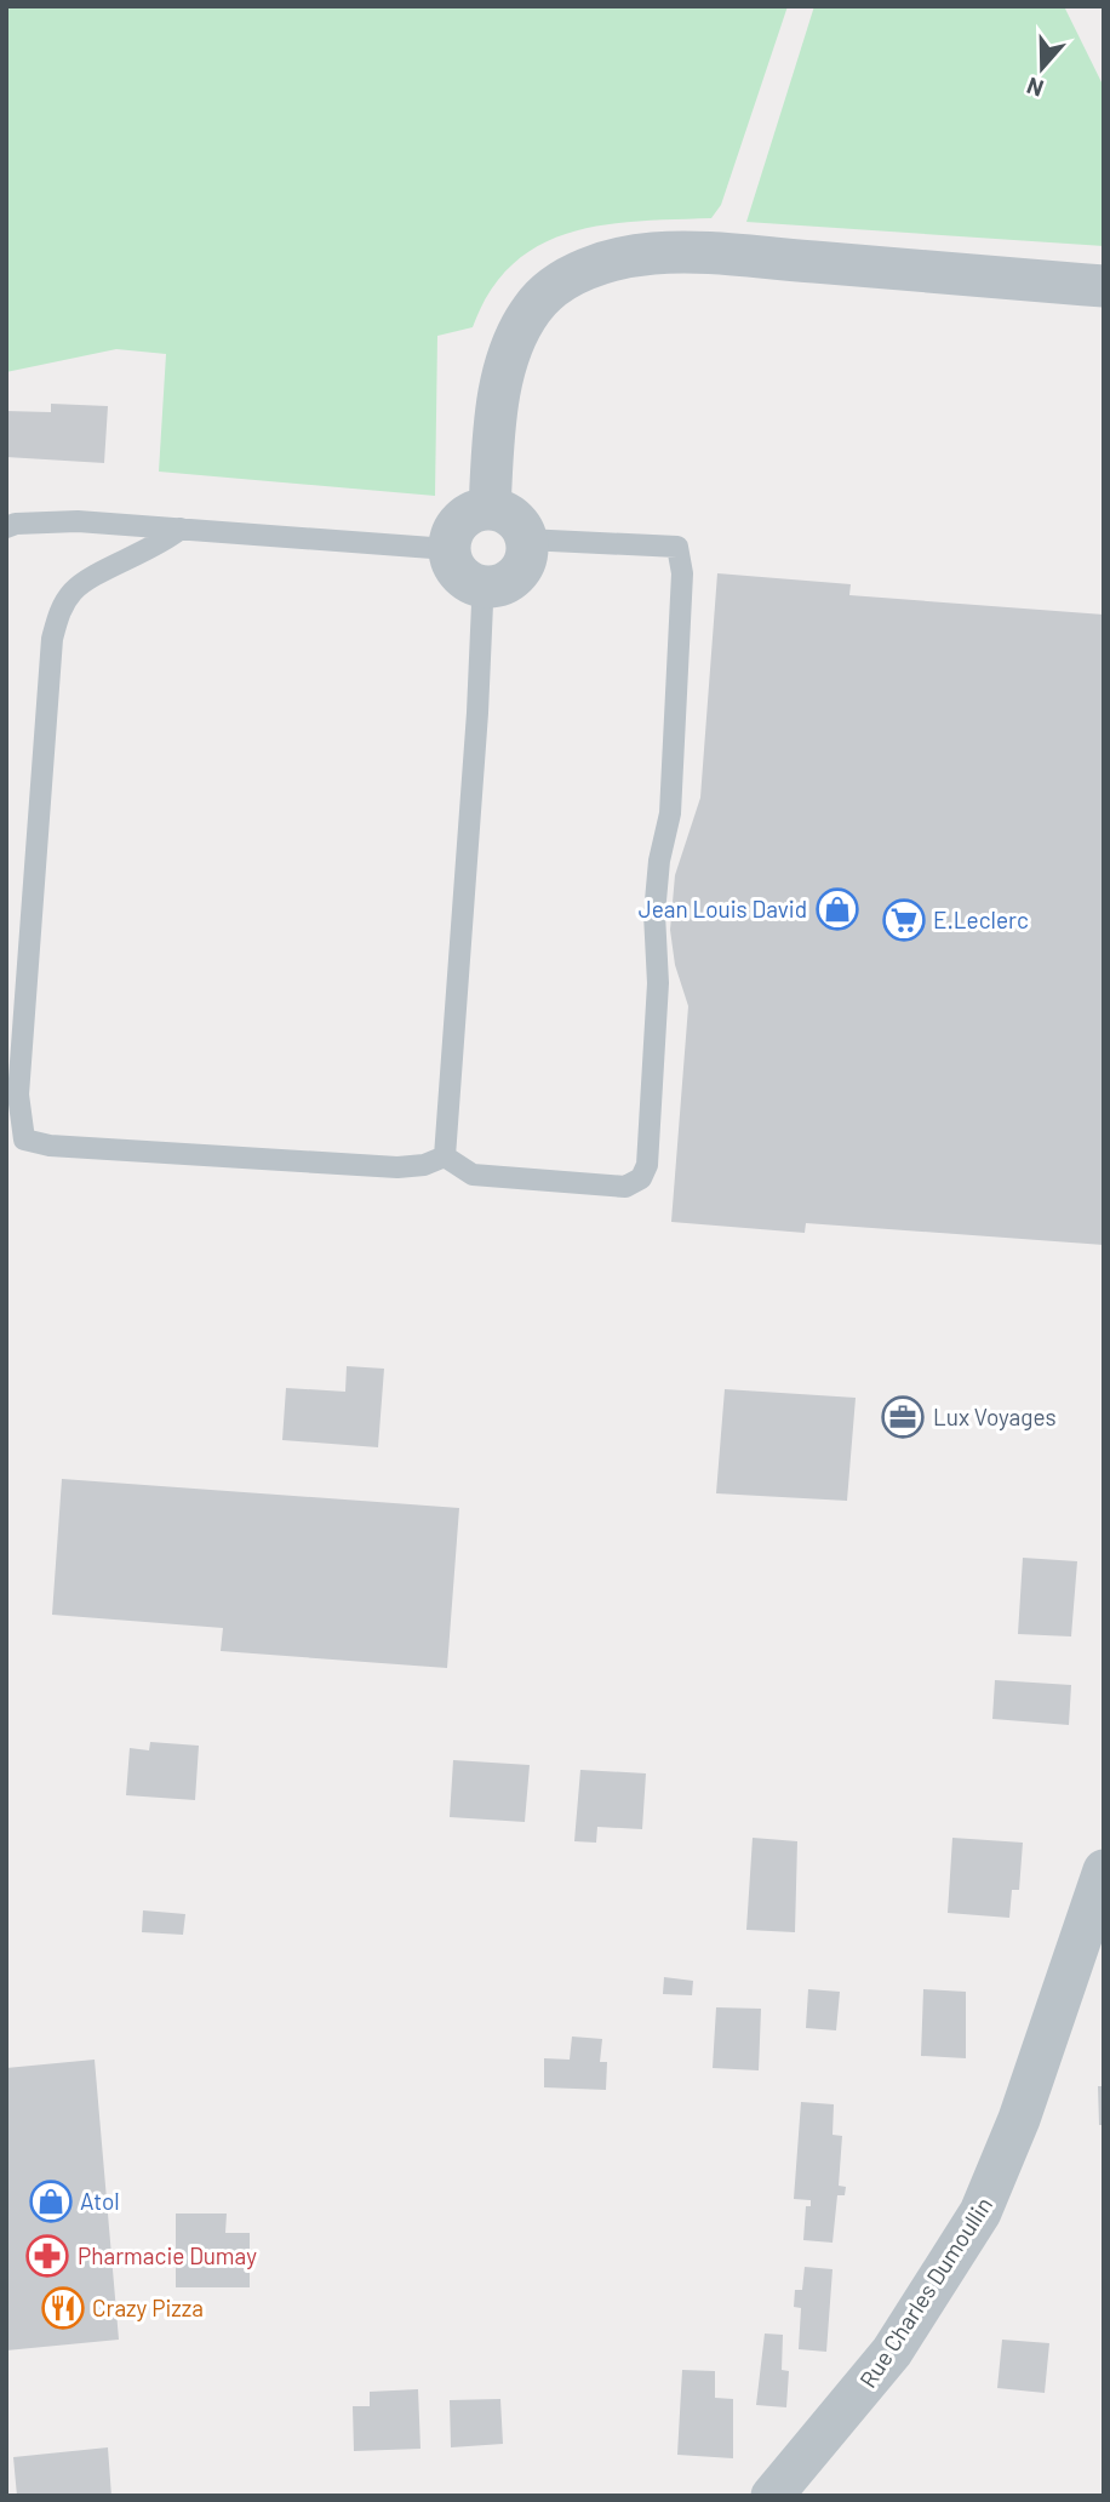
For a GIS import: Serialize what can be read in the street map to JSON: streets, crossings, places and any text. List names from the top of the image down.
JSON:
{
  "streets": {
    "street": ["Rue Charles Dumoullin"]
  },
  "places": {
    "shop": ["Jean Louis David", "Atol"],
    "supermarket": ["E.Leclerc"],
    "office": ["Lux Voyages"],
    "pharmacy": ["Pharmacie Dumay"],
    "restaurant": ["Crazy Pizza"]
  },
  "north": "bottom"
}
